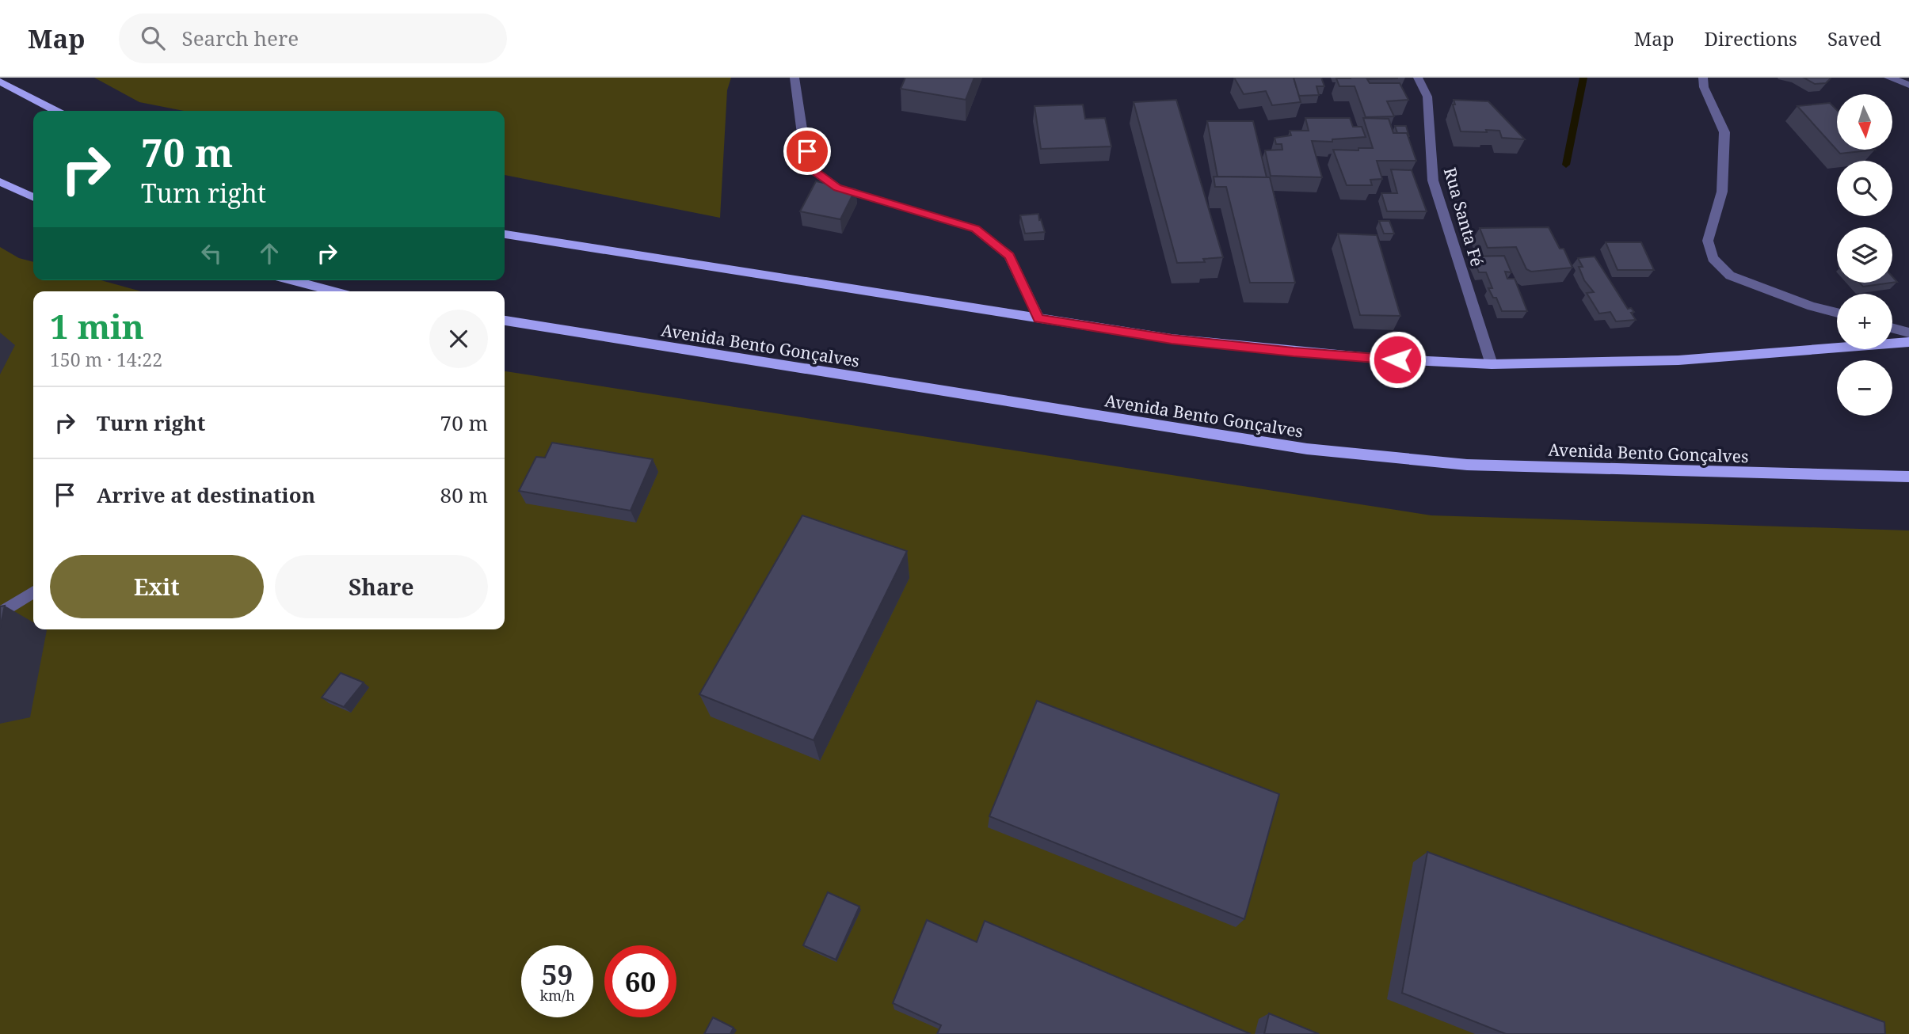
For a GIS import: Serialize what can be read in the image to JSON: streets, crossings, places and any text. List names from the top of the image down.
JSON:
{
  "streets": {
    "main road": ["Avenida Bento Gonçalves"],
    "street": ["Rua Santa Fé"]
  },
  "north": "bottom",
  "page": {
    "header": "Map",
    "search": "Search here",
    "nav": ["Map", "Directions", "Saved"],
    "map_buttons": ["+", "−"],
    "turn": ["70 m", "Turn right"],
    "heading": ["1 min", "150 m · 14:22"],
    "list": [
      {
        "name": "Turn right",
        "value": "70 m"
      },
      {
        "name": "Arrive at destination",
        "value": "80 m"
      }
    ],
    "buttons": ["Exit", "Share"],
    "speed": "59 km/h",
    "limit": "60"
  }
}
